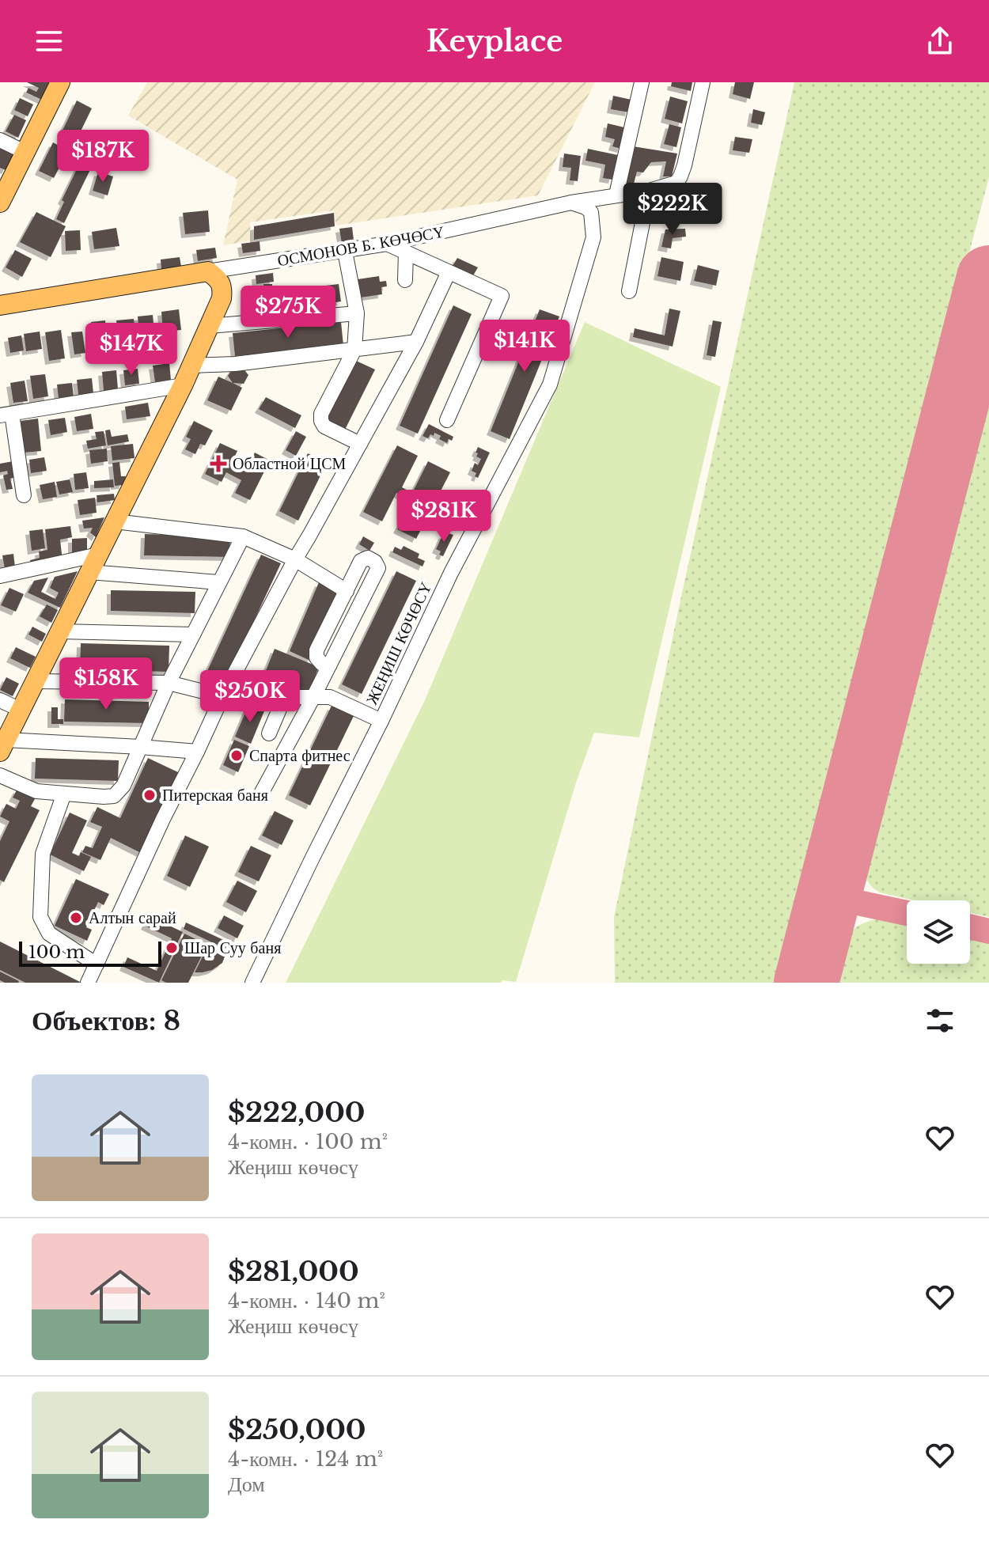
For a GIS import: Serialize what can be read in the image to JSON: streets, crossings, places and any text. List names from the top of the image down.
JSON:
{
  "streets": {
    "main road": ["ОСМОНОВ Б. КӨЧӨСҮ"],
    "street": ["ЖЕҢИШ КӨЧӨСҮ"]
  },
  "crossings": [
    ["ОСМОНОВ Б. КӨЧӨСҮ", "ЖЕҢИШ КӨЧӨСҮ"]
  ],
  "places": {
    "health": ["Областной ЦСМ"],
    "other": [
      "Спарта фитнес",
      "Питерская баня",
      "Алтын сарай",
      "Шар Суу баня"
    ]
  },
  "scale_bar": "100 m",
  "page": {
    "header": "Keyplace",
    "price": [
      "$187K",
      "$222K",
      "$275K",
      "$141K",
      "$147K",
      "$281K",
      "$158K",
      "$250K"
    ],
    "scale": "100 m",
    "heading": "Объектов: 8",
    "list": [
      {
        "name": "$222,000",
        "note": "4-комн. · 100 m² · Жеңиш көчөсү"
      },
      {
        "name": "$281,000",
        "note": "4-комн. · 140 m² · Жеңиш көчөсү"
      },
      {
        "name": "$250,000",
        "note": "4-комн. · 124 m² · Дом"
      }
    ]
  }
}
